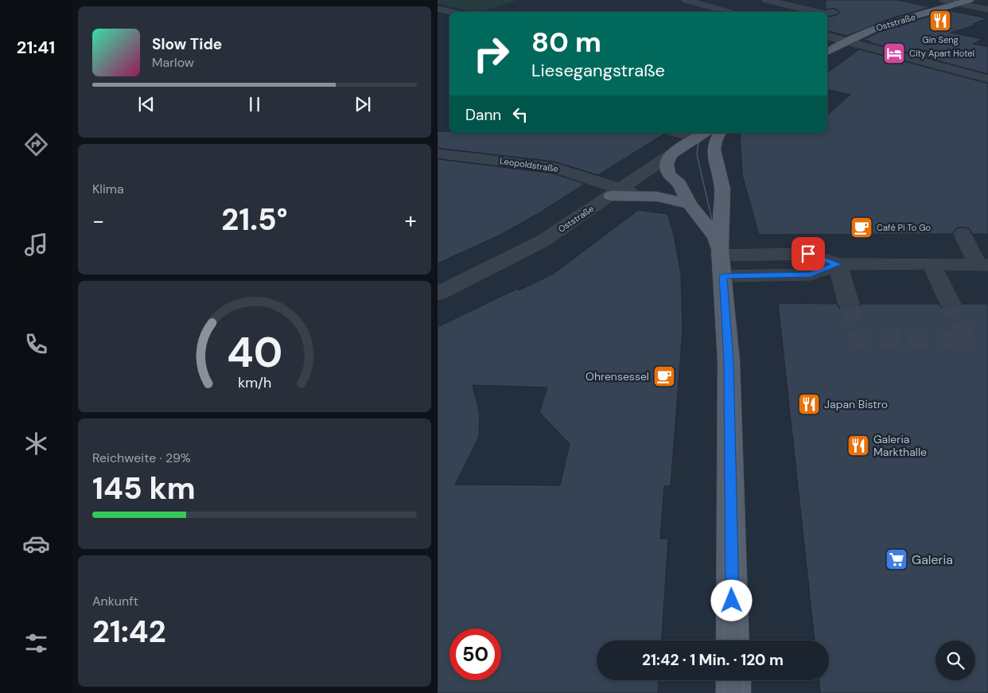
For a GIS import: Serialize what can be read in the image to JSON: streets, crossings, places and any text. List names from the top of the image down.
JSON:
{
  "streets": {
    "main road": ["Oststraße"],
    "street": ["Leopoldstraße"]
  },
  "crossings": [
    ["Oststraße", "Leopoldstraße"]
  ],
  "places": {
    "restaurant": ["Gin Seng", "Japan Bistro", "Galeria Markthalle"],
    "hotel": ["City Apart Hotel"],
    "cafe": ["Café Pi To Go", "Ohrensessel"],
    "supermarket": ["Galeria"]
  },
  "page": {
    "tabs": "21:41",
    "turn": ["80 m", "Liesegangstraße"],
    "song": ["Slow Tide", "Marlow"],
    "then": "Dann",
    "tile": [
      "Klima",
      ["Reichweite · 29%", "145 km"],
      ["Ankunft", "21:42"]
    ],
    "heat": ["−", "21.5°", "+"],
    "limit": "50",
    "trip": "21:42 · 1 Min. · 120 m",
    "gauge": ["40", "km/h"]
  }
}
